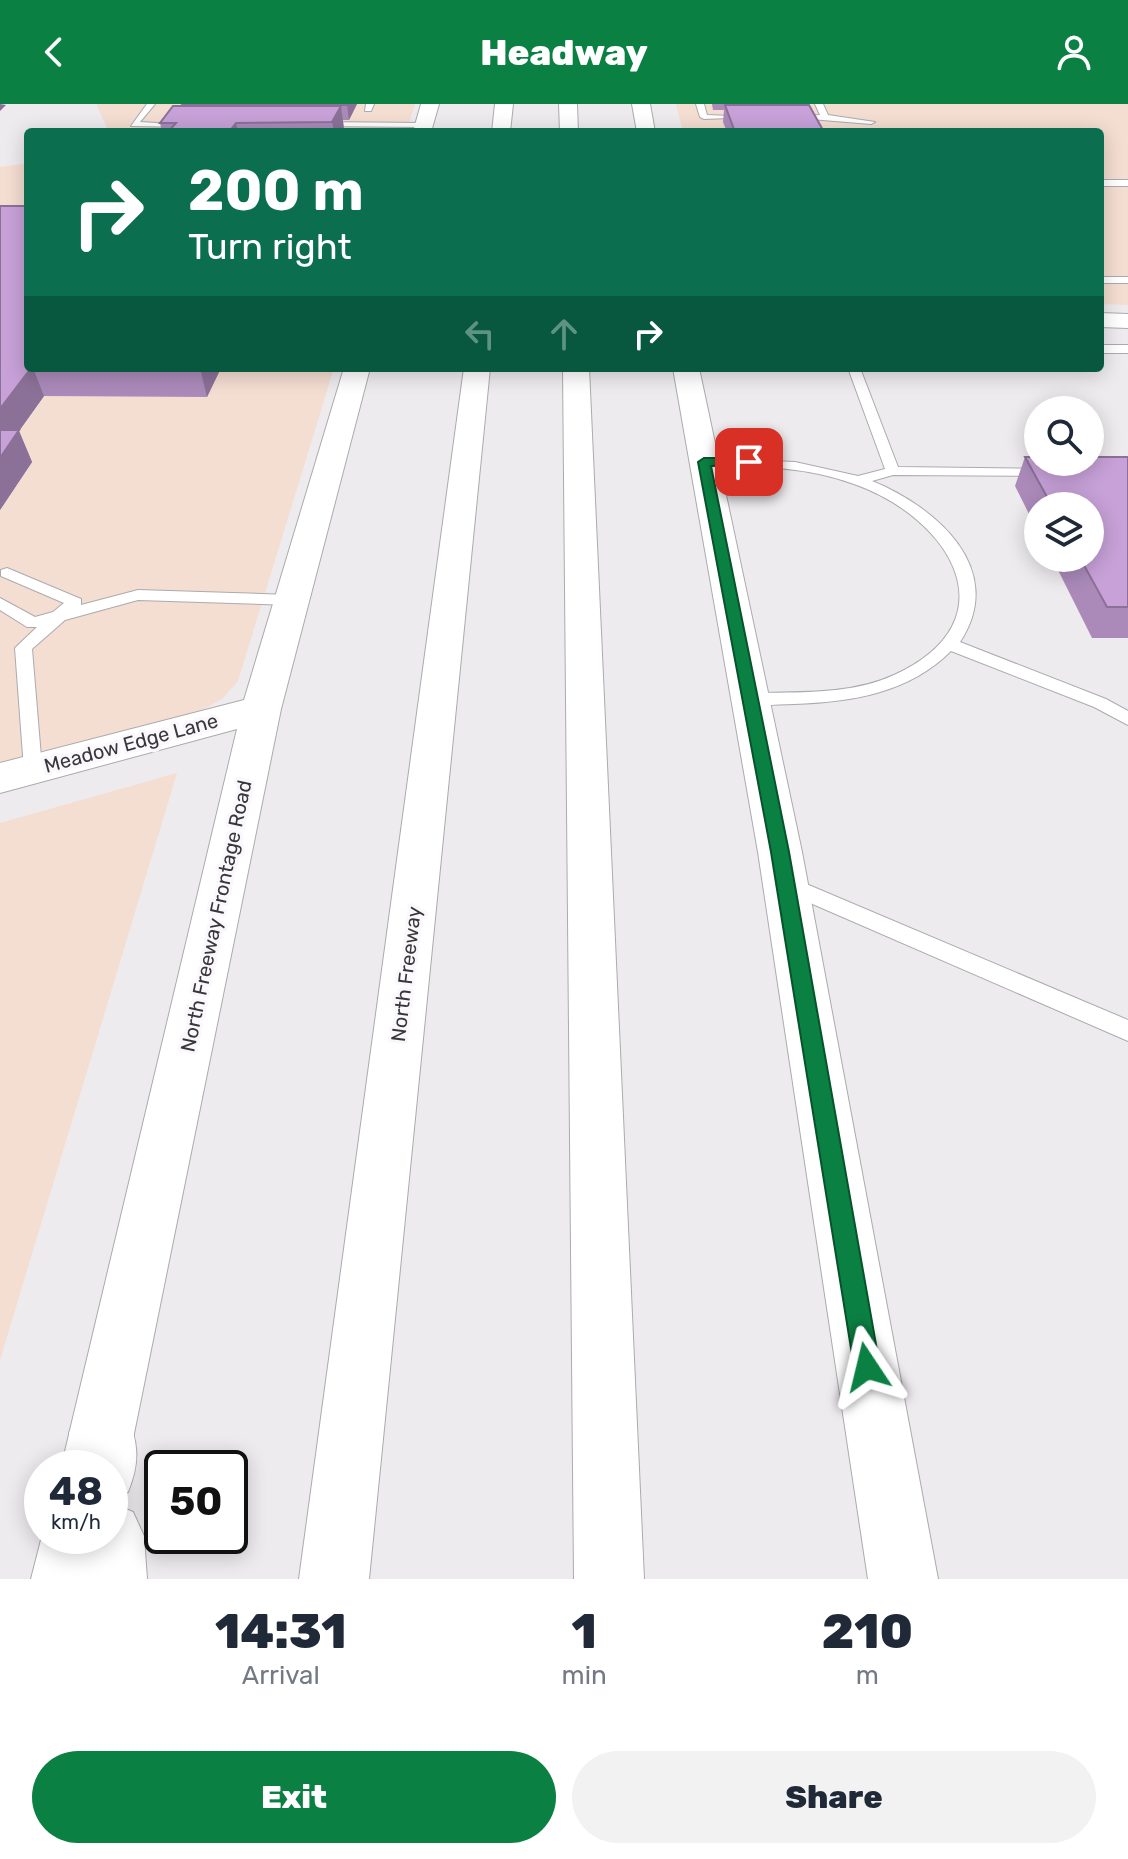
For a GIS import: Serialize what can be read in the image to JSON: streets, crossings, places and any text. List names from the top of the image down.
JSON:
{
  "streets": {
    "main road": ["Meadow Edge Lane", "North Freeway Frontage Road", "North Freeway"]
  },
  "crossings": [
    ["Meadow Edge Lane", "North Freeway Frontage Road"]
  ],
  "page": {
    "header": "Headway",
    "turn": ["200 m", "Turn right"],
    "speed": "48 km/h",
    "limit": "50",
    "eta": [
      "14:31",
      "Arrival",
      "1",
      "min",
      "210",
      "m"
    ],
    "buttons": ["Exit", "Share"]
  }
}
